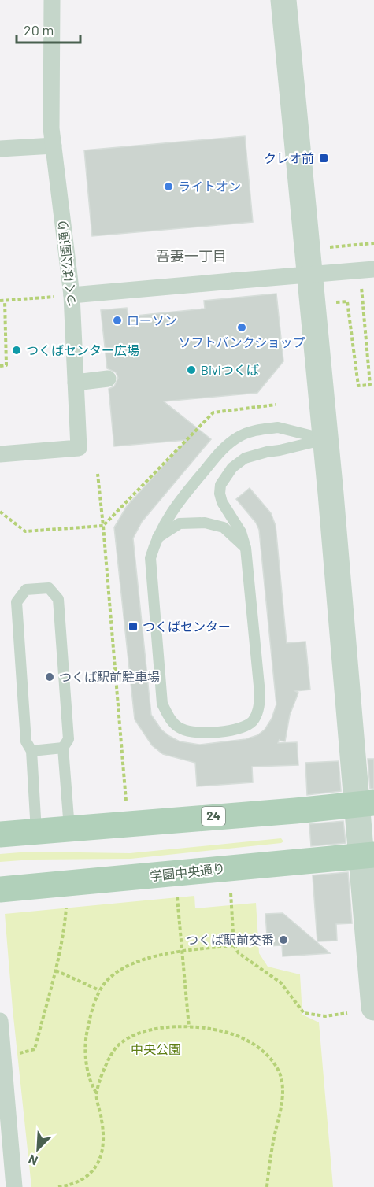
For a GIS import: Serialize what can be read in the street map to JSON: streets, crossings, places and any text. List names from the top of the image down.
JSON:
{
  "streets": {
    "main road": ["24", "学園中央通り"],
    "street": ["つくば公園通り"]
  },
  "districts": ["吾妻一丁目"],
  "parks": ["中央公園"],
  "places": {
    "transit": ["クレオ前", "つくばセンター"],
    "other": [
      "ライトオン",
      "ローソン",
      "ソフトバンクショップ",
      "つくばセンター広場",
      "Biviつくば",
      "つくば駅前駐車場",
      "つくば駅前交番"
    ]
  },
  "scale_bar": "20 m",
  "north": "bottom left"
}
